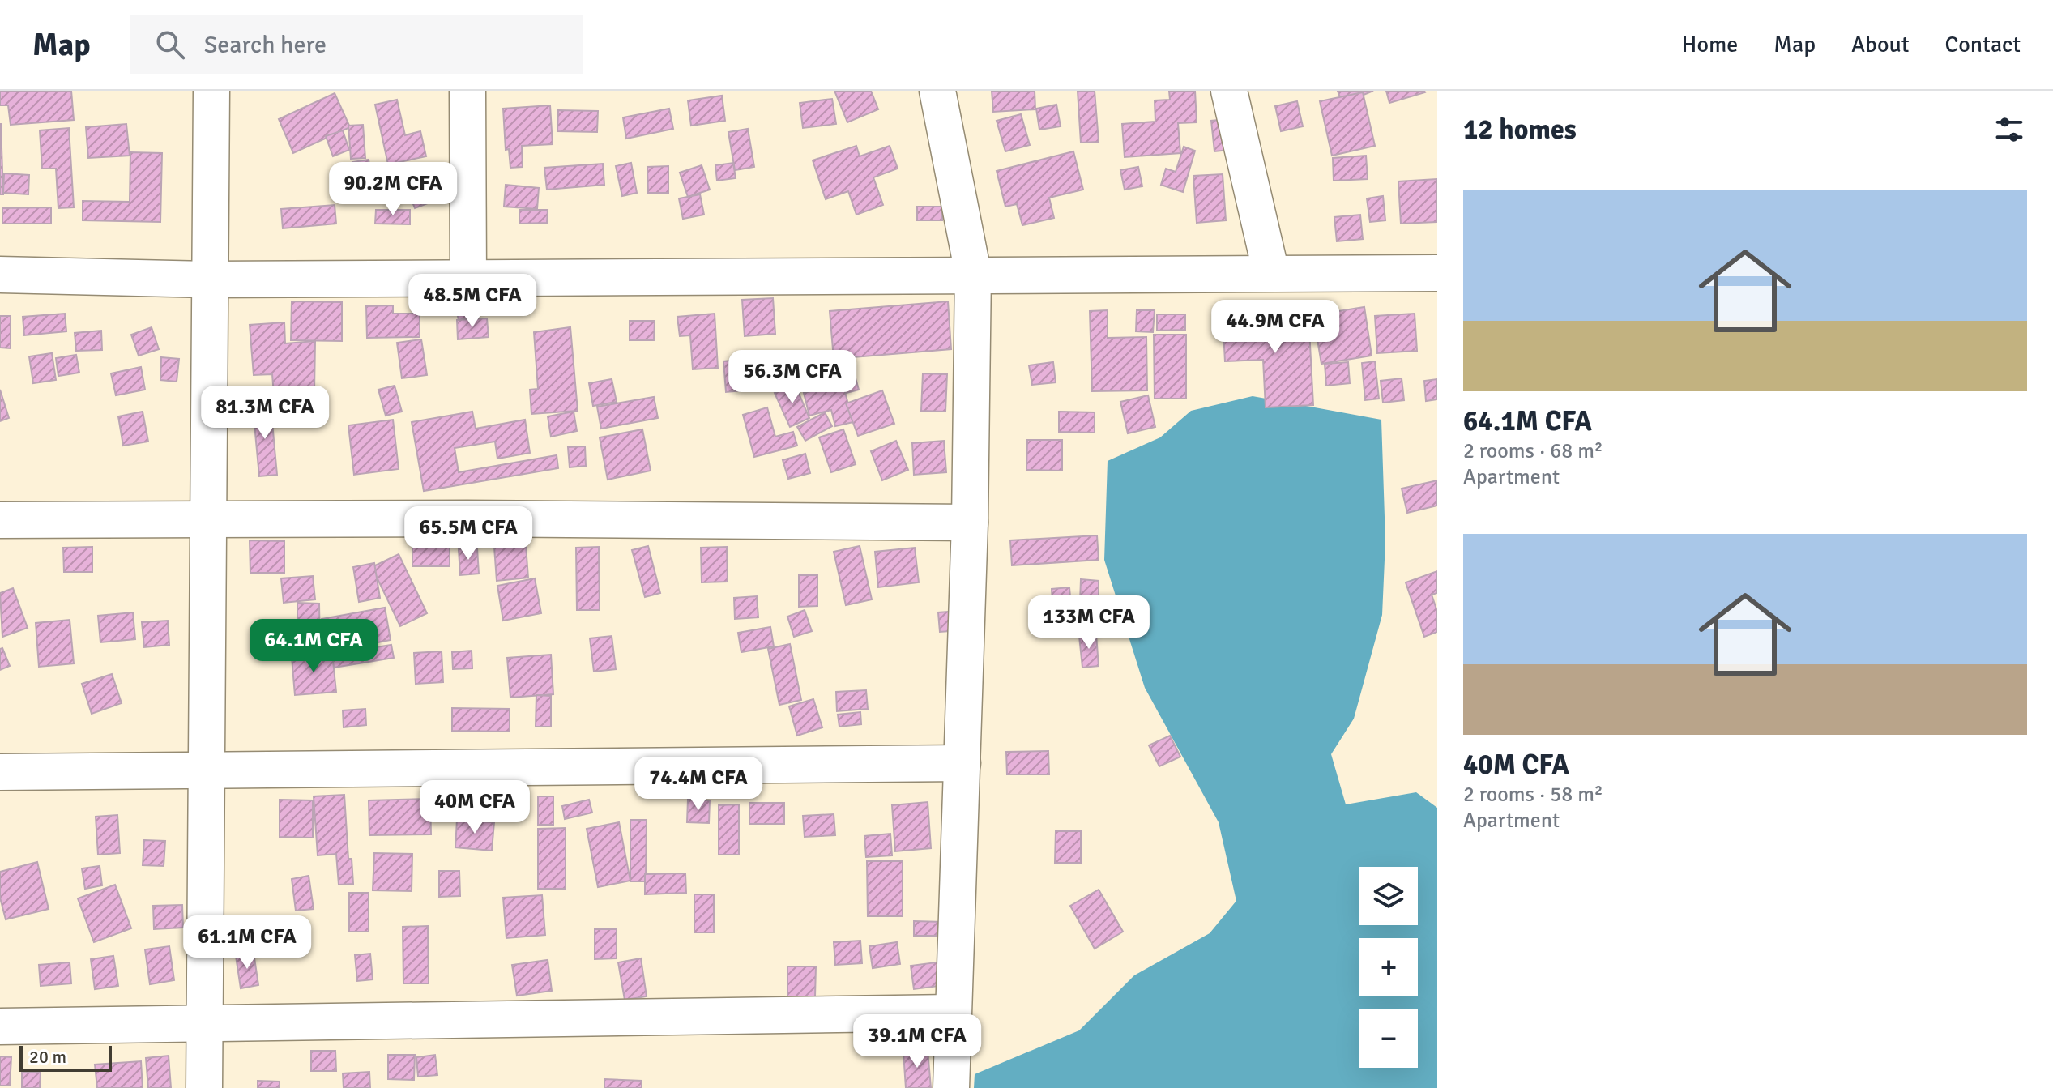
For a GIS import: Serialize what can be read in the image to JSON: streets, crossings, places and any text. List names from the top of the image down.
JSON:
{
  "scale_bar": "20 m",
  "page": {
    "header": "Map",
    "search": "Search here",
    "nav": [
      "Home",
      "Map",
      "About",
      "Contact"
    ],
    "heading": "12 homes",
    "price": [
      "90.2M CFA",
      "48.5M CFA",
      "44.9M CFA",
      "56.3M CFA",
      "81.3M CFA",
      "65.5M CFA",
      "133M CFA",
      "64.1M CFA",
      "74.4M CFA",
      "40M CFA",
      "61.1M CFA",
      "39.1M CFA"
    ],
    "list": [
      {
        "name": "64.1M CFA",
        "note": "2 rooms · 68 m² · Apartment"
      },
      {
        "name": "40M CFA",
        "note": "2 rooms · 58 m² · Apartment"
      }
    ],
    "map_buttons": ["+", "−"],
    "scale": "20 m"
  }
}
